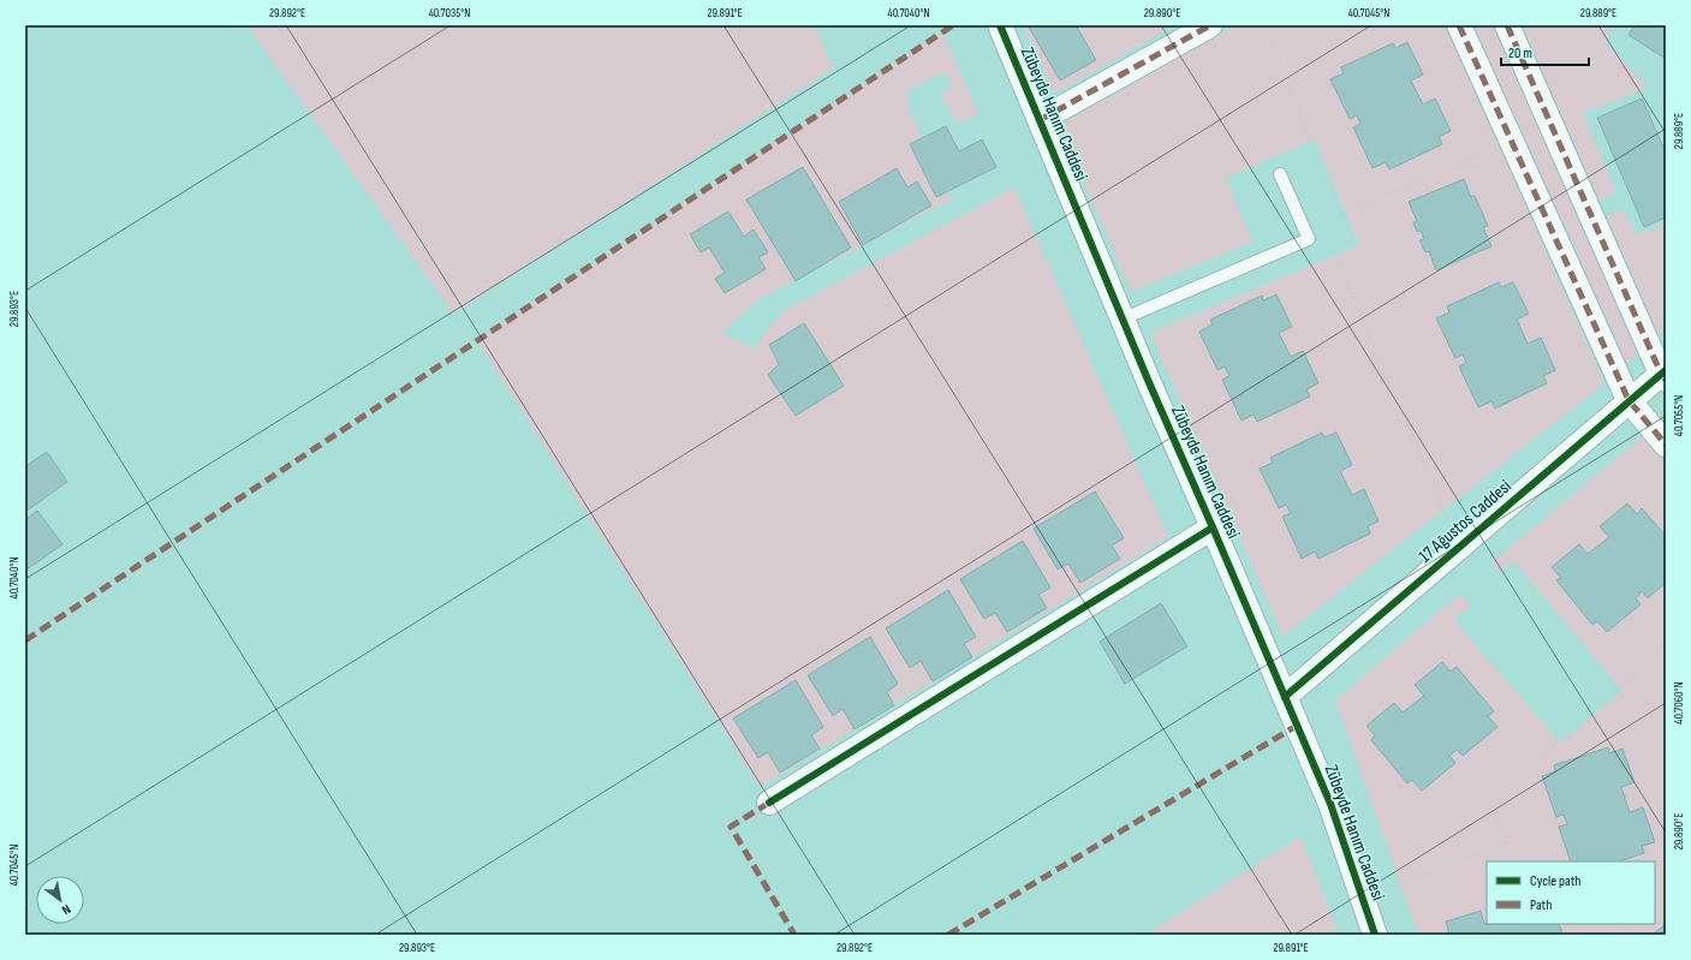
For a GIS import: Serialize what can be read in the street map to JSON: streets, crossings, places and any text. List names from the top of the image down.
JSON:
{
  "streets": {
    "street": ["Zübeyde Hanım Caddesi", "17 Ağustos Caddesi"]
  },
  "crossings": [
    ["Zübeyde Hanım Caddesi", "17 Ağustos Caddesi"]
  ],
  "legend": ["Cycle path", "Path"],
  "scale_bar": "20 m",
  "north": "bottom right",
  "coordinates": [
    "29.892°E",
    "40.7035°N",
    "29.891°E",
    "40.7040°N",
    "29.890°E",
    "40.7045°N",
    "29.889°E",
    "29.893°E",
    "40.7055°N",
    "40.7060°N"
  ]
}
